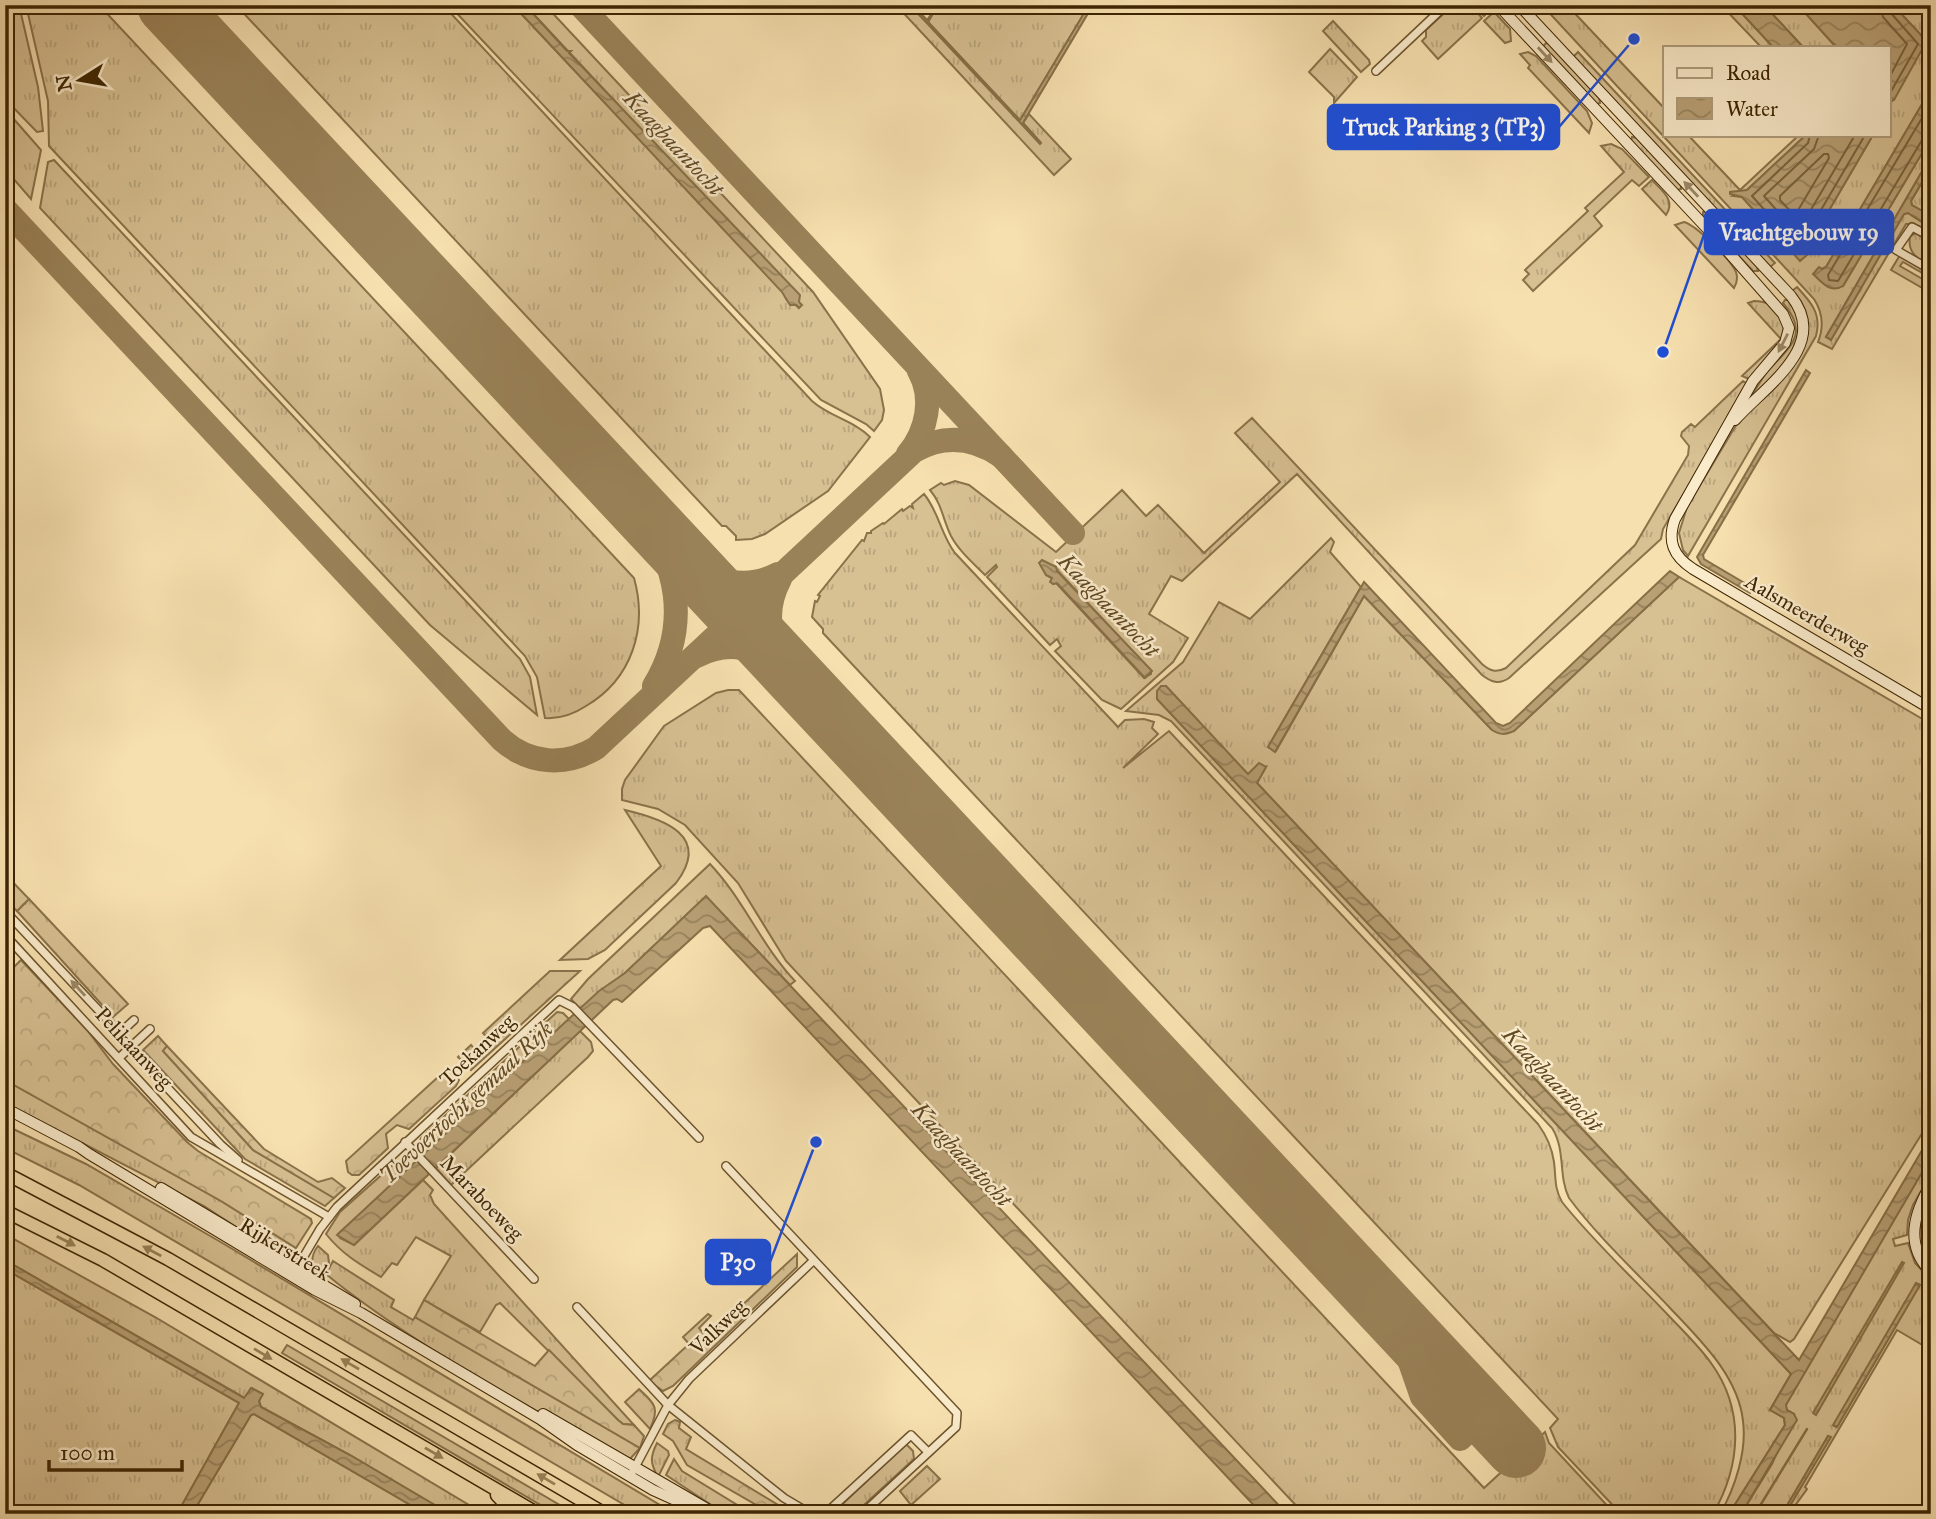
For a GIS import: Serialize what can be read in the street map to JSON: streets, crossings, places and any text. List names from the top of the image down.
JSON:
{
  "streets": {
    "street": [
      "Aalsmeerderweg",
      "Pelikaanweg",
      "Toekanweg",
      "Maraboeweg",
      "Rijkerstreek",
      "Valkweg"
    ]
  },
  "crossings": [
    ["Pelikaanweg", "Toekanweg"],
    ["Toekanweg", "Maraboeweg"],
    ["Toekanweg", "Rijkerstreek"],
    ["Rijkerstreek", "Valkweg"]
  ],
  "water": ["Kaagbaantocht", "Toevoertocht gemaal Rijk"],
  "places": ["Truck Parking 3 (TP3)", "Vrachtgebouw 19", "P30"],
  "legend": ["Road", "Water"],
  "scale_bar": "100 m",
  "north": "left"
}
